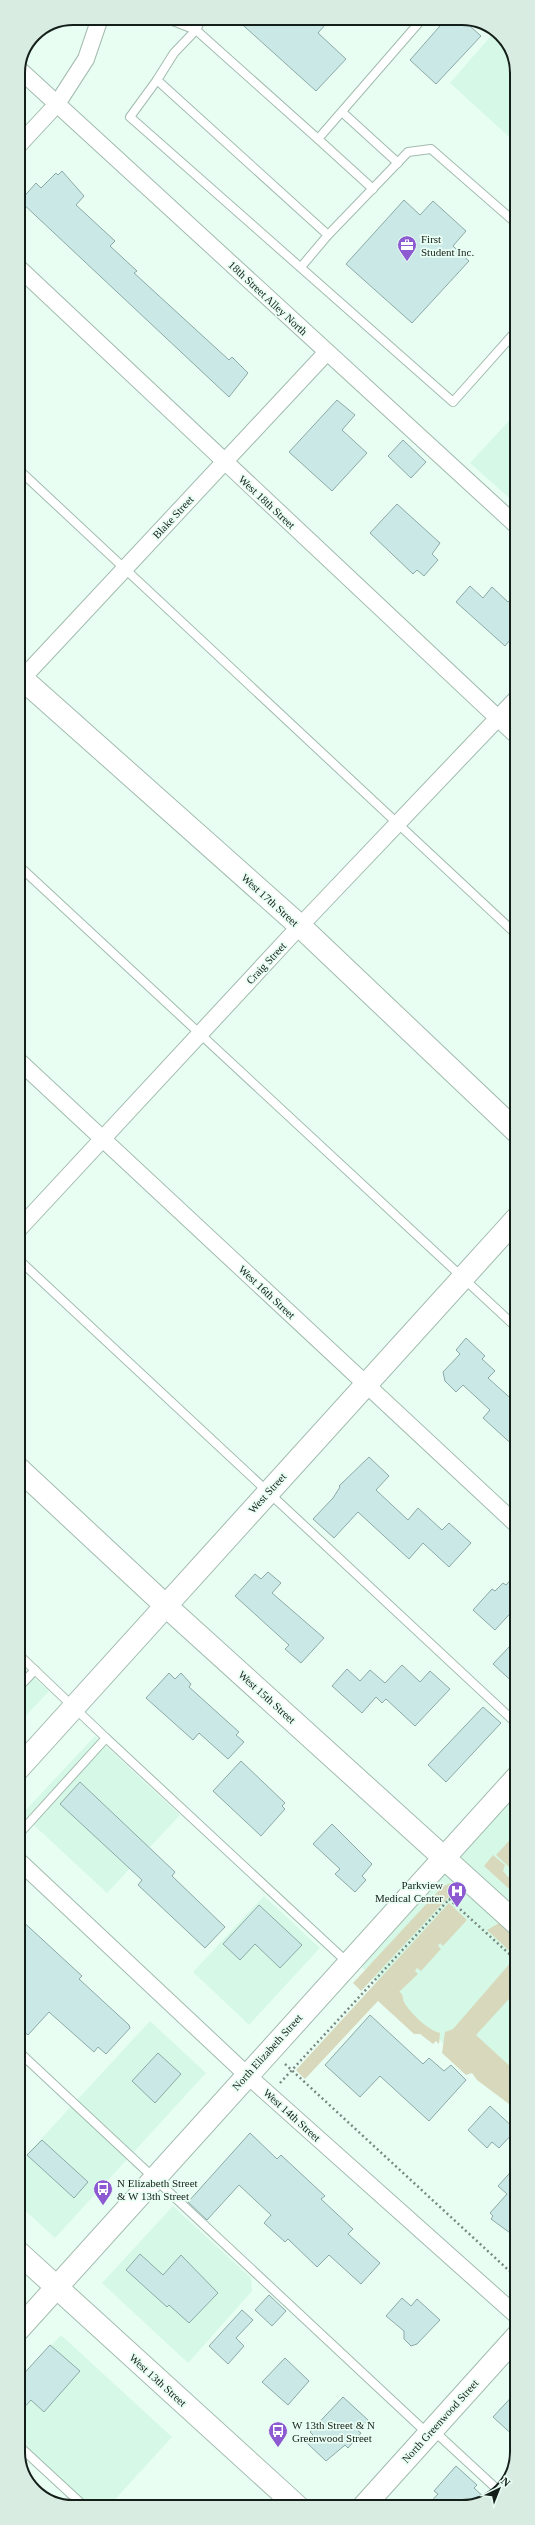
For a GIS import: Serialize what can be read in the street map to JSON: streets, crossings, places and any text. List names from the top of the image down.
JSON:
{
  "streets": {
    "street": [
      "18th Street Alley North",
      "West 18th Street",
      "Blake Street",
      "West 17th Street",
      "Craig Street",
      "West 16th Street",
      "West Street",
      "West 15th Street",
      "North Elizabeth Street",
      "West 14th Street",
      "West 13th Street",
      "North Greenwood Street"
    ]
  },
  "crossings": [
    ["18th Street Alley North", "Blake Street"],
    ["West 18th Street", "Blake Street"],
    ["West 18th Street", "Craig Street"],
    ["West 17th Street", "Craig Street"],
    ["Craig Street", "West 16th Street"],
    ["West 16th Street", "West Street"],
    ["West Street", "West 15th Street"],
    ["West 15th Street", "North Elizabeth Street"],
    ["North Elizabeth Street", "West 14th Street"],
    ["North Elizabeth Street", "West 13th Street"]
  ],
  "places": {
    "office": ["First Student Inc."],
    "hospital": ["Parkview Medical Center"],
    "bus stop": ["N Elizabeth Street & W 13th Street", "W 13th Street & N Greenwood Street"]
  },
  "north": "top right"
}
